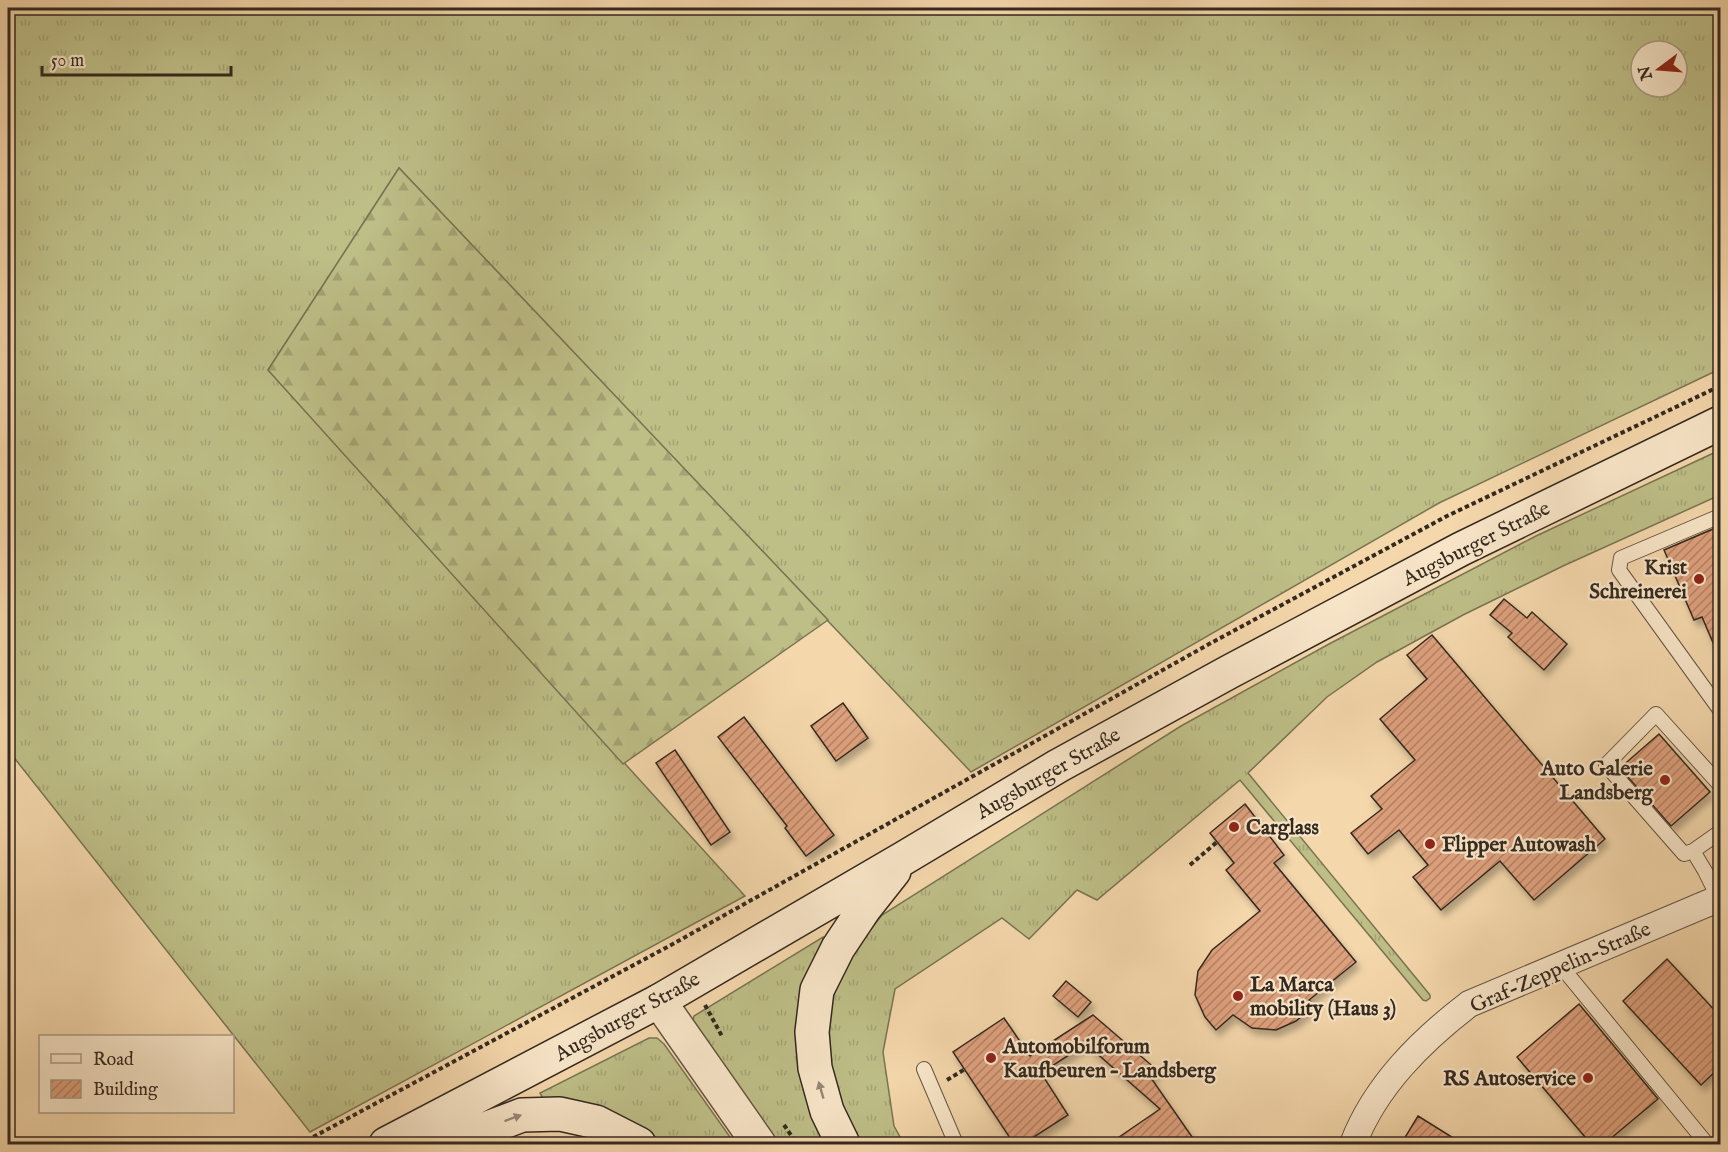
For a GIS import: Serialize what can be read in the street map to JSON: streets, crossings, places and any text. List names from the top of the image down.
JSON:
{
  "streets": {
    "main road": ["Augsburger Straße"],
    "street": ["Graf-Zeppelin-Straße"]
  },
  "places": [
    "Krist Schreinerei",
    "Auto Galerie Landsberg",
    "Carglass",
    "Flipper Autowash",
    "La Marca mobility (Haus 3)",
    "Automobilforum Kaufbeuren – Landsberg",
    "RS Autoservice"
  ],
  "legend": ["Road", "Building"],
  "scale_bar": "50 m",
  "north": "left"
}
